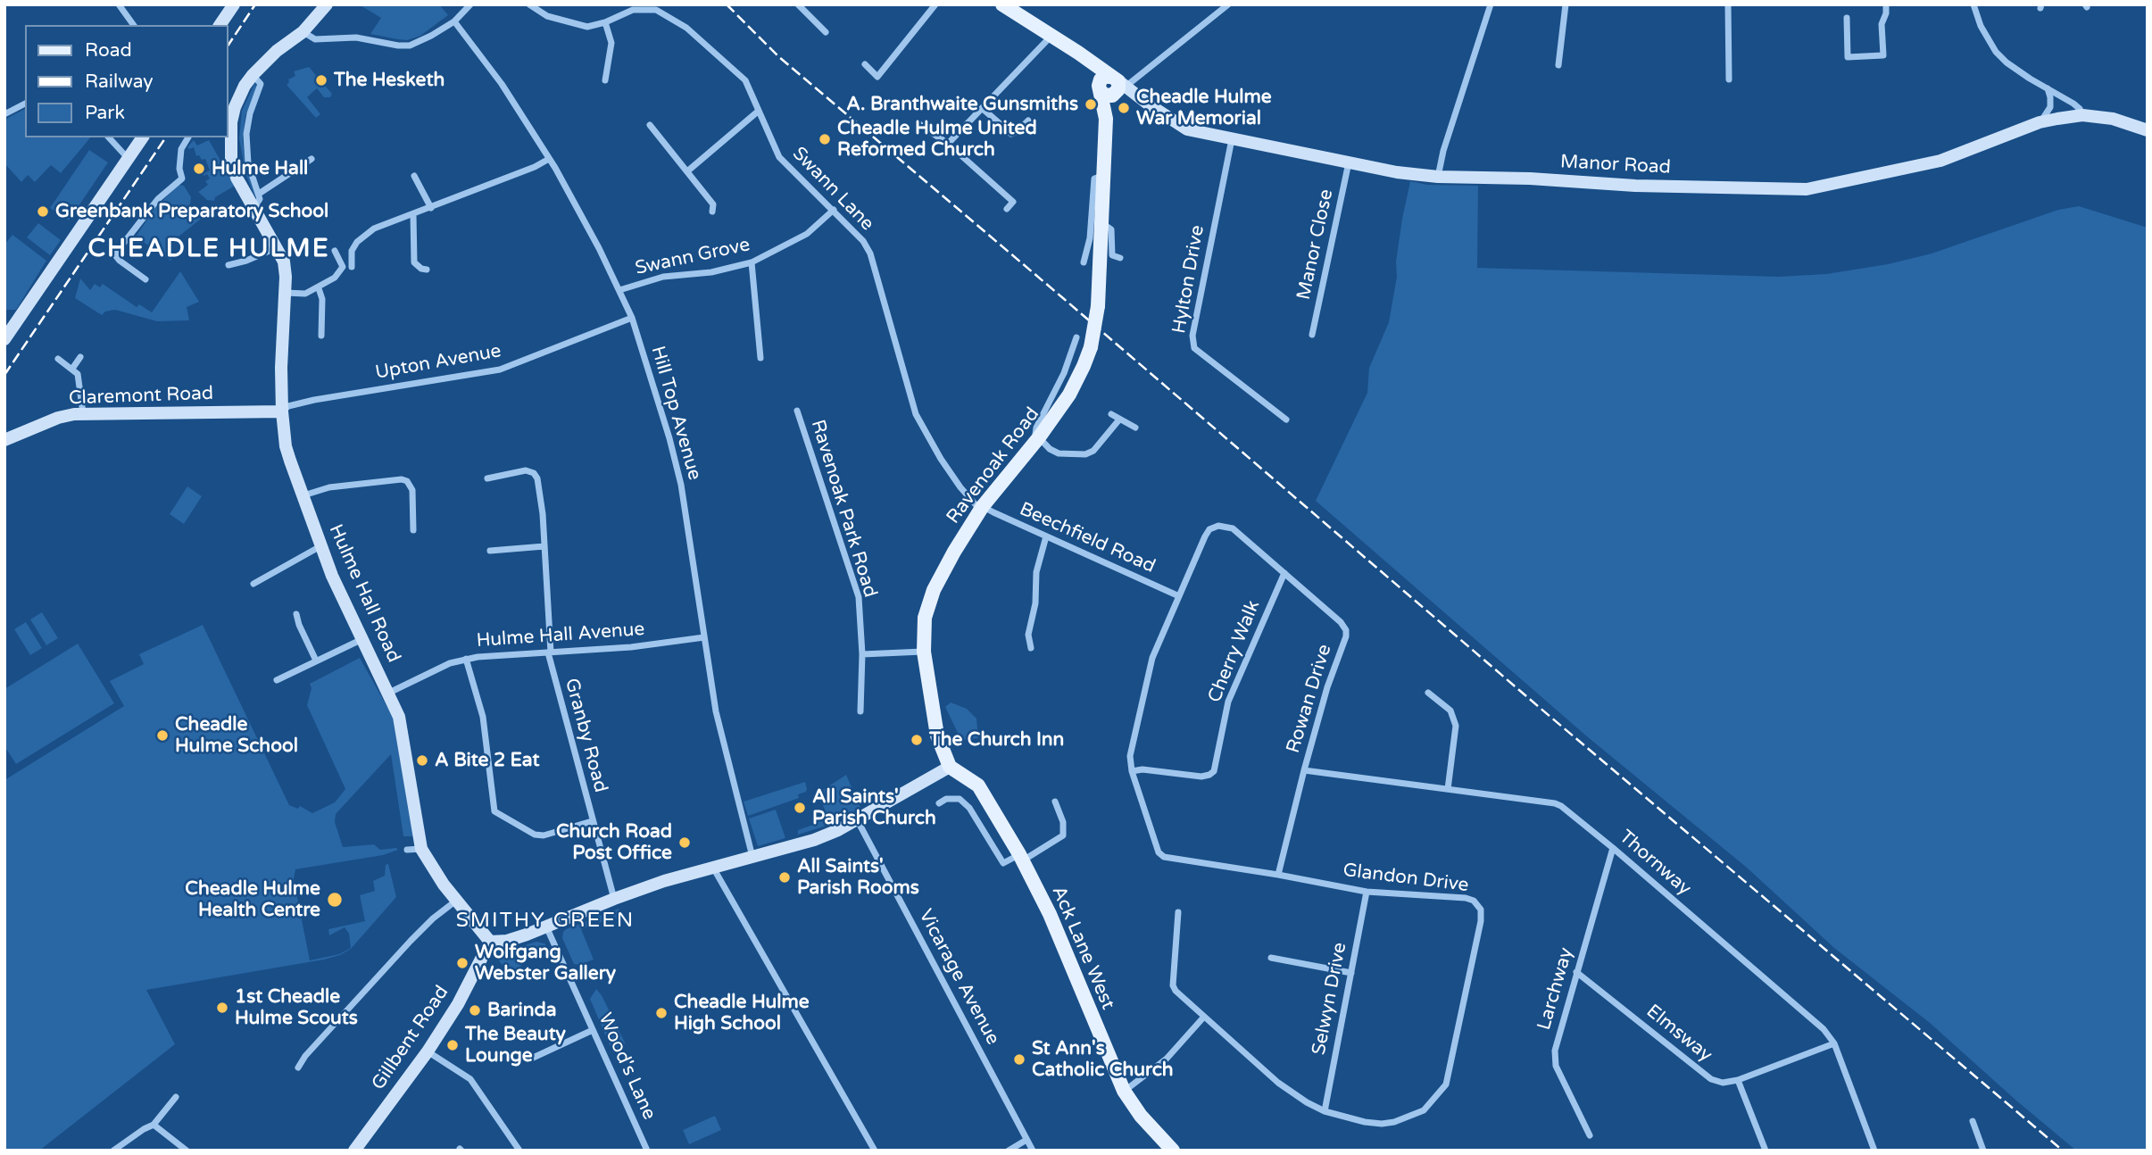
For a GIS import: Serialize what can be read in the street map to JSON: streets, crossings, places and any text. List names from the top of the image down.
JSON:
{
  "streets": {
    "main road": ["Ravenoak Road", "Ack Lane West"],
    "street": [
      "Manor Road",
      "Swann Lane",
      "Manor Close",
      "Swann Grove",
      "Hylton Drive",
      "Upton Avenue",
      "Claremont Road",
      "Hill Top Avenue",
      "Ravenoak Park Road",
      "Beechfield Road",
      "Hulme Hall Road",
      "Hulme Hall Avenue",
      "Cherry Walk",
      "Rowan Drive",
      "Granby Road",
      "Thornway",
      "Glandon Drive",
      "Vicarage Avenue",
      "Larchway",
      "Selwyn Drive",
      "Elmsway",
      "Gillbent Road",
      "Wood's Lane"
    ]
  },
  "crossings": [
    ["Manor Road", "Manor Close"],
    ["Manor Road", "Hylton Drive"],
    ["Manor Road", "Ravenoak Road"],
    ["Swann Lane", "Swann Grove"],
    ["Swann Lane", "Ravenoak Road"],
    ["Swann Lane", "Beechfield Road"],
    ["Swann Grove", "Hill Top Avenue"],
    ["Upton Avenue", "Claremont Road"],
    ["Upton Avenue", "Hill Top Avenue"],
    ["Upton Avenue", "Hulme Hall Road"],
    ["Claremont Road", "Hulme Hall Road"],
    ["Hill Top Avenue", "Hulme Hall Avenue"],
    ["Ravenoak Road", "Beechfield Road"],
    ["Ravenoak Road", "Ack Lane West"],
    ["Beechfield Road", "Rowan Drive"],
    ["Beechfield Road", "Glandon Drive"],
    ["Hulme Hall Road", "Hulme Hall Avenue"],
    ["Hulme Hall Road", "Gillbent Road"],
    ["Hulme Hall Avenue", "Granby Road"],
    ["Cherry Walk", "Rowan Drive"],
    ["Cherry Walk", "Glandon Drive"],
    ["Rowan Drive", "Thornway"],
    ["Rowan Drive", "Glandon Drive"],
    ["Thornway", "Larchway"],
    ["Glandon Drive", "Selwyn Drive"],
    ["Larchway", "Elmsway"]
  ],
  "districts": ["CHEADLE HULME", "SMITHY GREEN"],
  "places": [
    "The Hesketh",
    "A. Branthwaite Gunsmiths",
    "Cheadle Hulme War Memorial",
    "Cheadle Hulme United Reformed Church",
    "Hulme Hall",
    "Greenbank Preparatory School",
    "Cheadle Hulme School",
    "The Church Inn",
    "A Bite 2 Eat",
    "All Saints' Parish Church",
    "Church Road Post Office",
    "All Saints' Parish Rooms",
    "Cheadle Hulme Health Centre",
    "Wolfgang Webster Gallery",
    "1st Cheadle Hulme Scouts",
    "Barinda",
    "Cheadle Hulme High School",
    "The Beauty Lounge",
    "St Ann's Catholic Church"
  ],
  "legend": ["Road", "Railway", "Park"]
}
